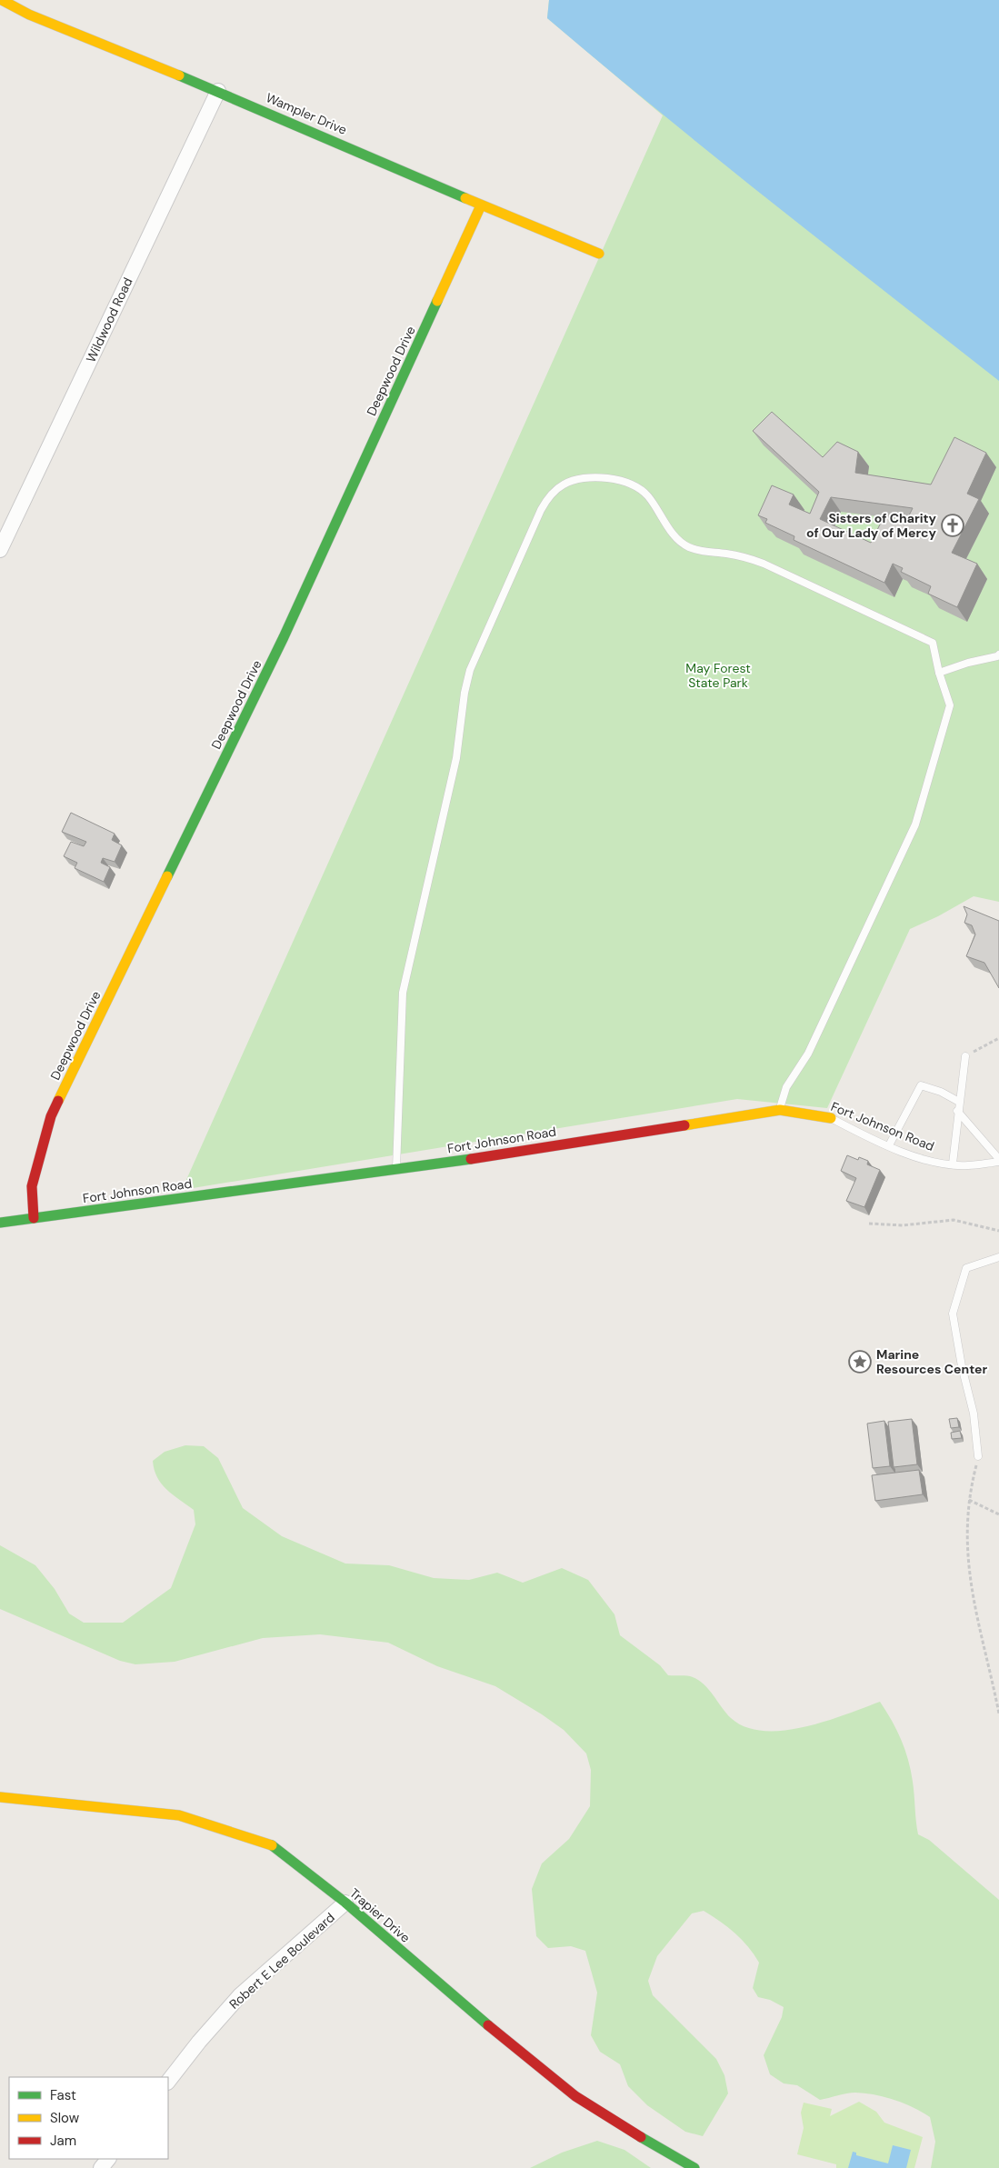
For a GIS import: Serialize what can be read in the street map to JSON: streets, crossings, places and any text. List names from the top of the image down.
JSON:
{
  "streets": {
    "street": [
      "Wampler Drive",
      "Wildwood Road",
      "Deepwood Drive",
      "Fort Johnson Road",
      "Trapier Drive",
      "Robert E Lee Boulevard"
    ]
  },
  "crossings": [
    ["Wampler Drive", "Wildwood Road"],
    ["Wampler Drive", "Deepwood Drive"],
    ["Deepwood Drive", "Fort Johnson Road"],
    ["Trapier Drive", "Robert E Lee Boulevard"]
  ],
  "parks": ["May Forest State Park"],
  "places": {
    "church": ["Sisters of Charity of Our Lady of Mercy"],
    "place": ["Marine Resources Center"]
  },
  "legend": ["Fast", "Slow", "Jam"]
}
